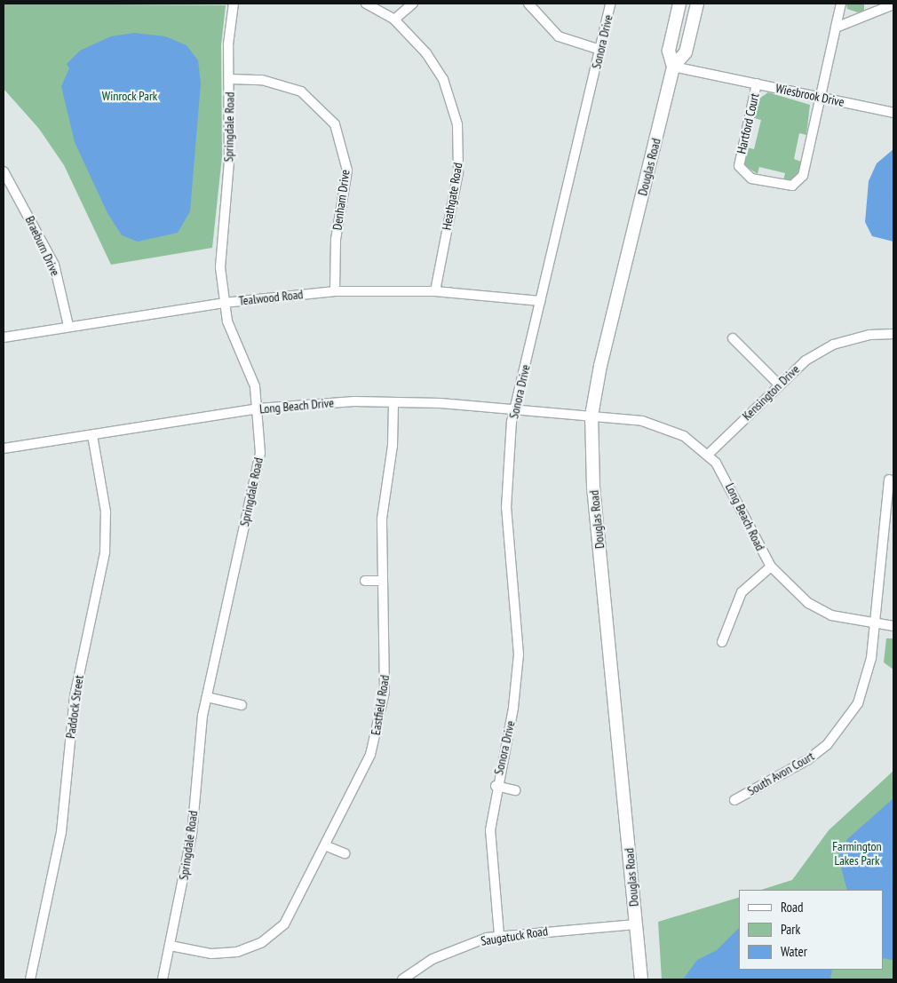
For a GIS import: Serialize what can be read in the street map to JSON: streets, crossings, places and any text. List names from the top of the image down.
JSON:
{
  "streets": {
    "street": [
      "Sonora Drive",
      "Wiesbrook Drive",
      "Hartford Court",
      "Springdale Road",
      "Douglas Road",
      "Heathgate Road",
      "Denham Drive",
      "Braeburn Drive",
      "Tealwood Road",
      "Kensington Drive",
      "Long Beach Drive",
      "Long Beach Road",
      "Eastfield Road",
      "Paddock Street",
      "South Avon Court",
      "Saugatuck Road"
    ]
  },
  "crossings": [
    ["Sonora Drive", "Tealwood Road"],
    ["Sonora Drive", "Long Beach Drive"],
    ["Sonora Drive", "Saugatuck Road"],
    ["Wiesbrook Drive", "Hartford Court"],
    ["Wiesbrook Drive", "Douglas Road"],
    ["Springdale Road", "Denham Drive"],
    ["Springdale Road", "Tealwood Road"],
    ["Springdale Road", "Long Beach Drive"],
    ["Springdale Road", "Eastfield Road"],
    ["Douglas Road", "Long Beach Drive"],
    ["Douglas Road", "Long Beach Road"],
    ["Douglas Road", "Saugatuck Road"],
    ["Heathgate Road", "Tealwood Road"],
    ["Denham Drive", "Tealwood Road"],
    ["Braeburn Drive", "Tealwood Road"],
    ["Kensington Drive", "Long Beach Road"],
    ["Long Beach Drive", "Long Beach Road"],
    ["Long Beach Drive", "Eastfield Road"],
    ["Long Beach Drive", "Paddock Street"],
    ["Long Beach Road", "South Avon Court"]
  ],
  "parks": ["Winrock Park", "Farmington Lakes Park"],
  "legend": ["Road", "Park", "Water"]
}
